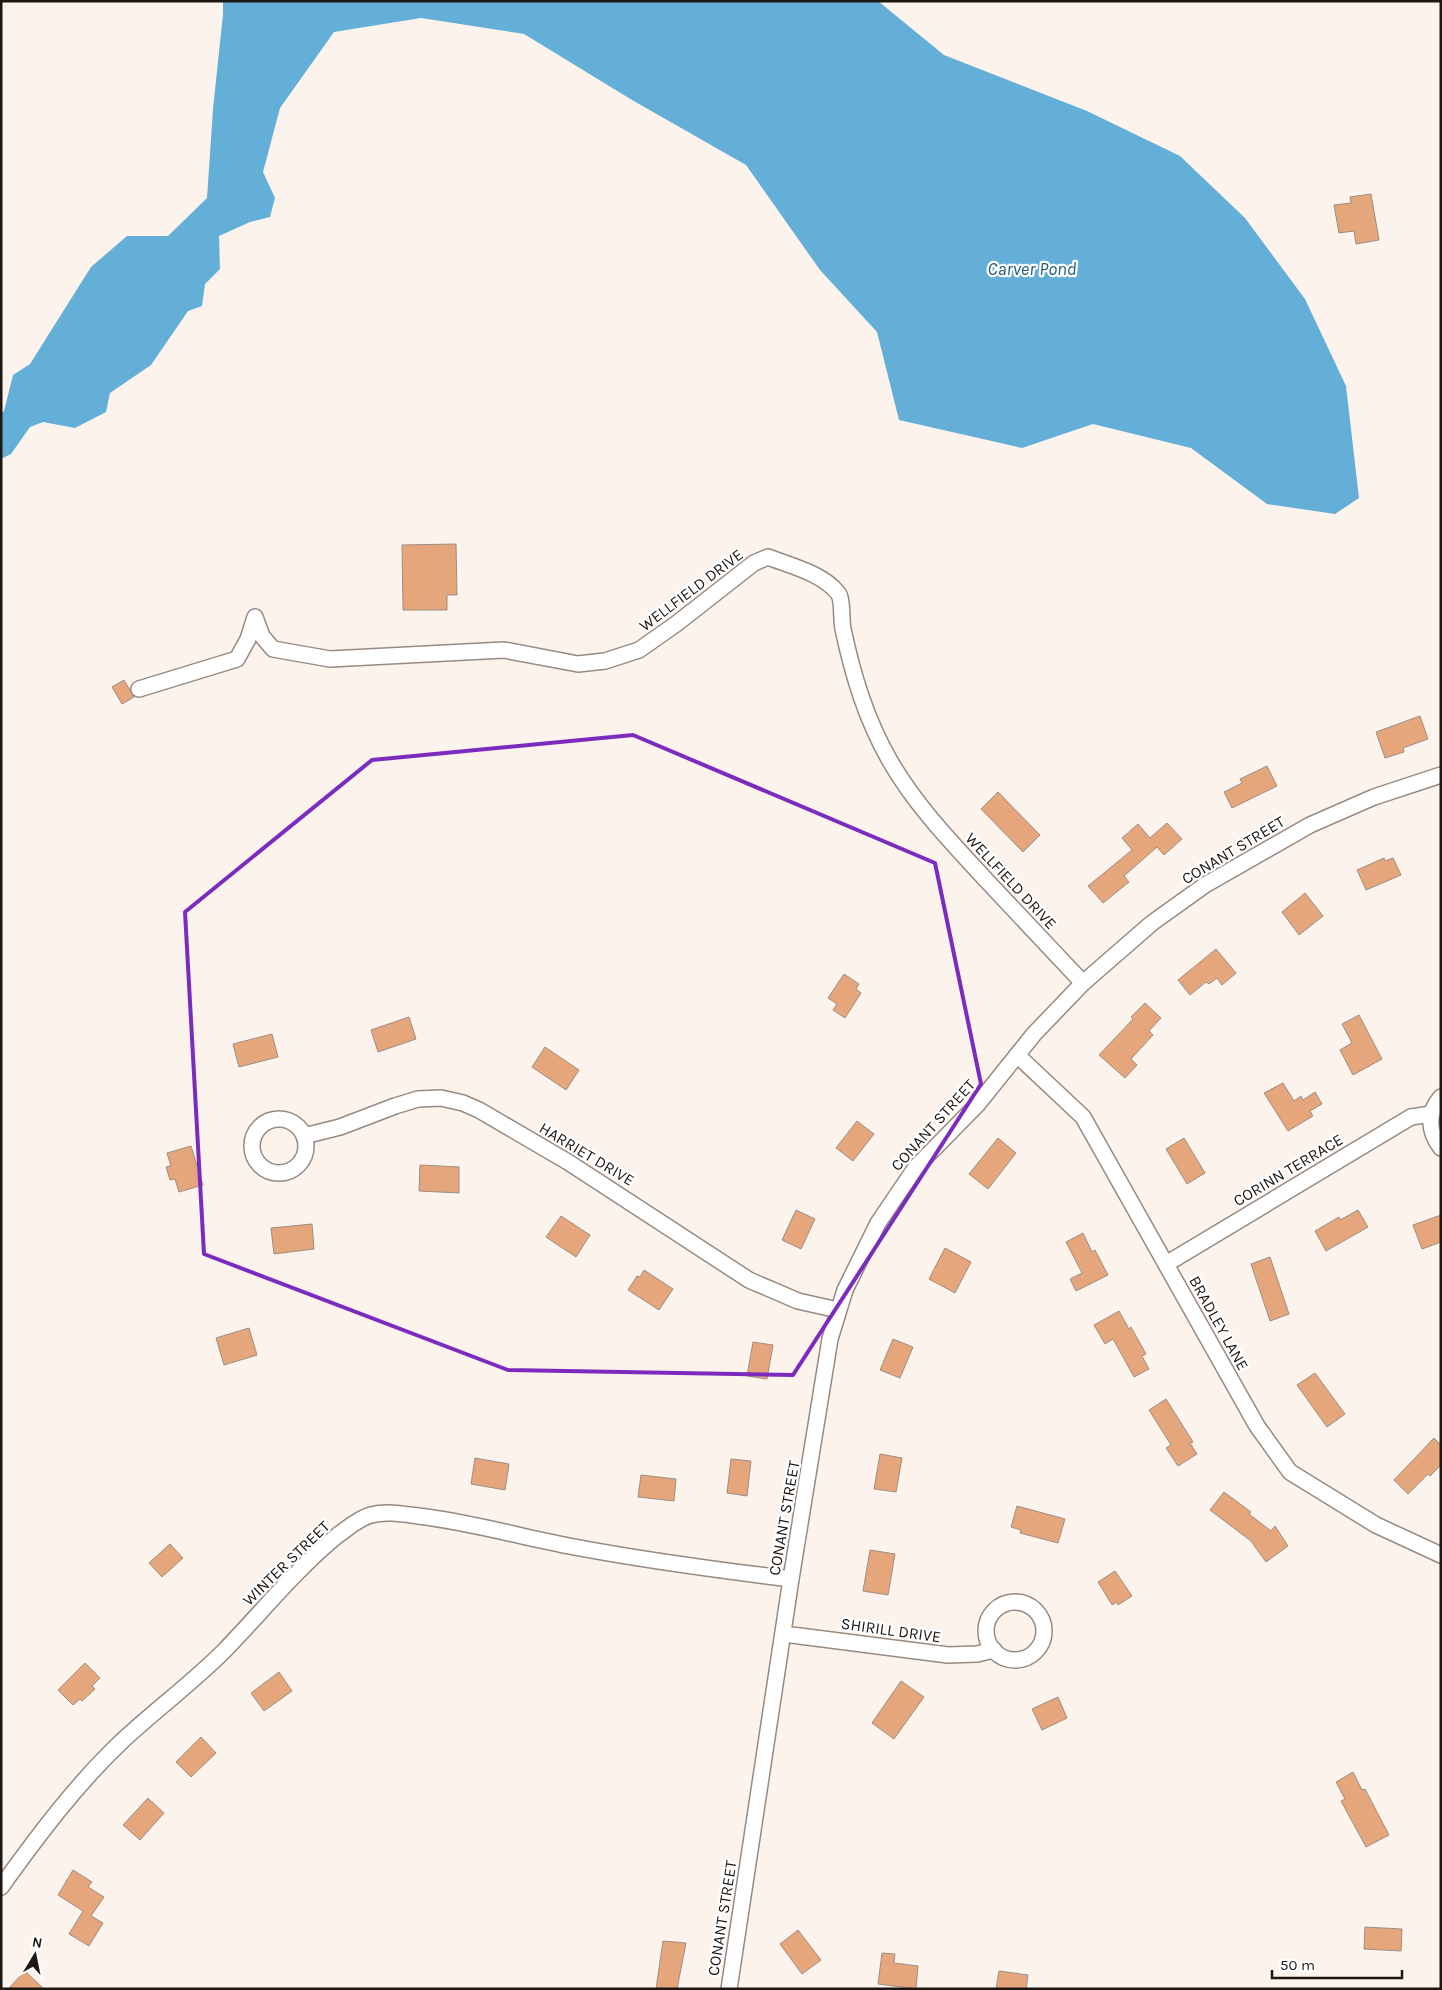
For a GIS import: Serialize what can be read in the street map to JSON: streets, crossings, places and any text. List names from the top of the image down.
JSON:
{
  "streets": {
    "street": [
      "WELLFIELD DRIVE",
      "CONANT STREET",
      "HARRIET DRIVE",
      "CORINN TERRACE",
      "BRADLEY LANE",
      "WINTER STREET",
      "SHIRILL DRIVE"
    ]
  },
  "crossings": [
    ["WELLFIELD DRIVE", "CONANT STREET"],
    ["CONANT STREET", "HARRIET DRIVE"],
    ["CONANT STREET", "BRADLEY LANE"],
    ["CONANT STREET", "WINTER STREET"],
    ["CONANT STREET", "SHIRILL DRIVE"],
    ["CORINN TERRACE", "BRADLEY LANE"]
  ],
  "water": ["Carver Pond"],
  "scale_bar": "50 m",
  "north": "top"
}
